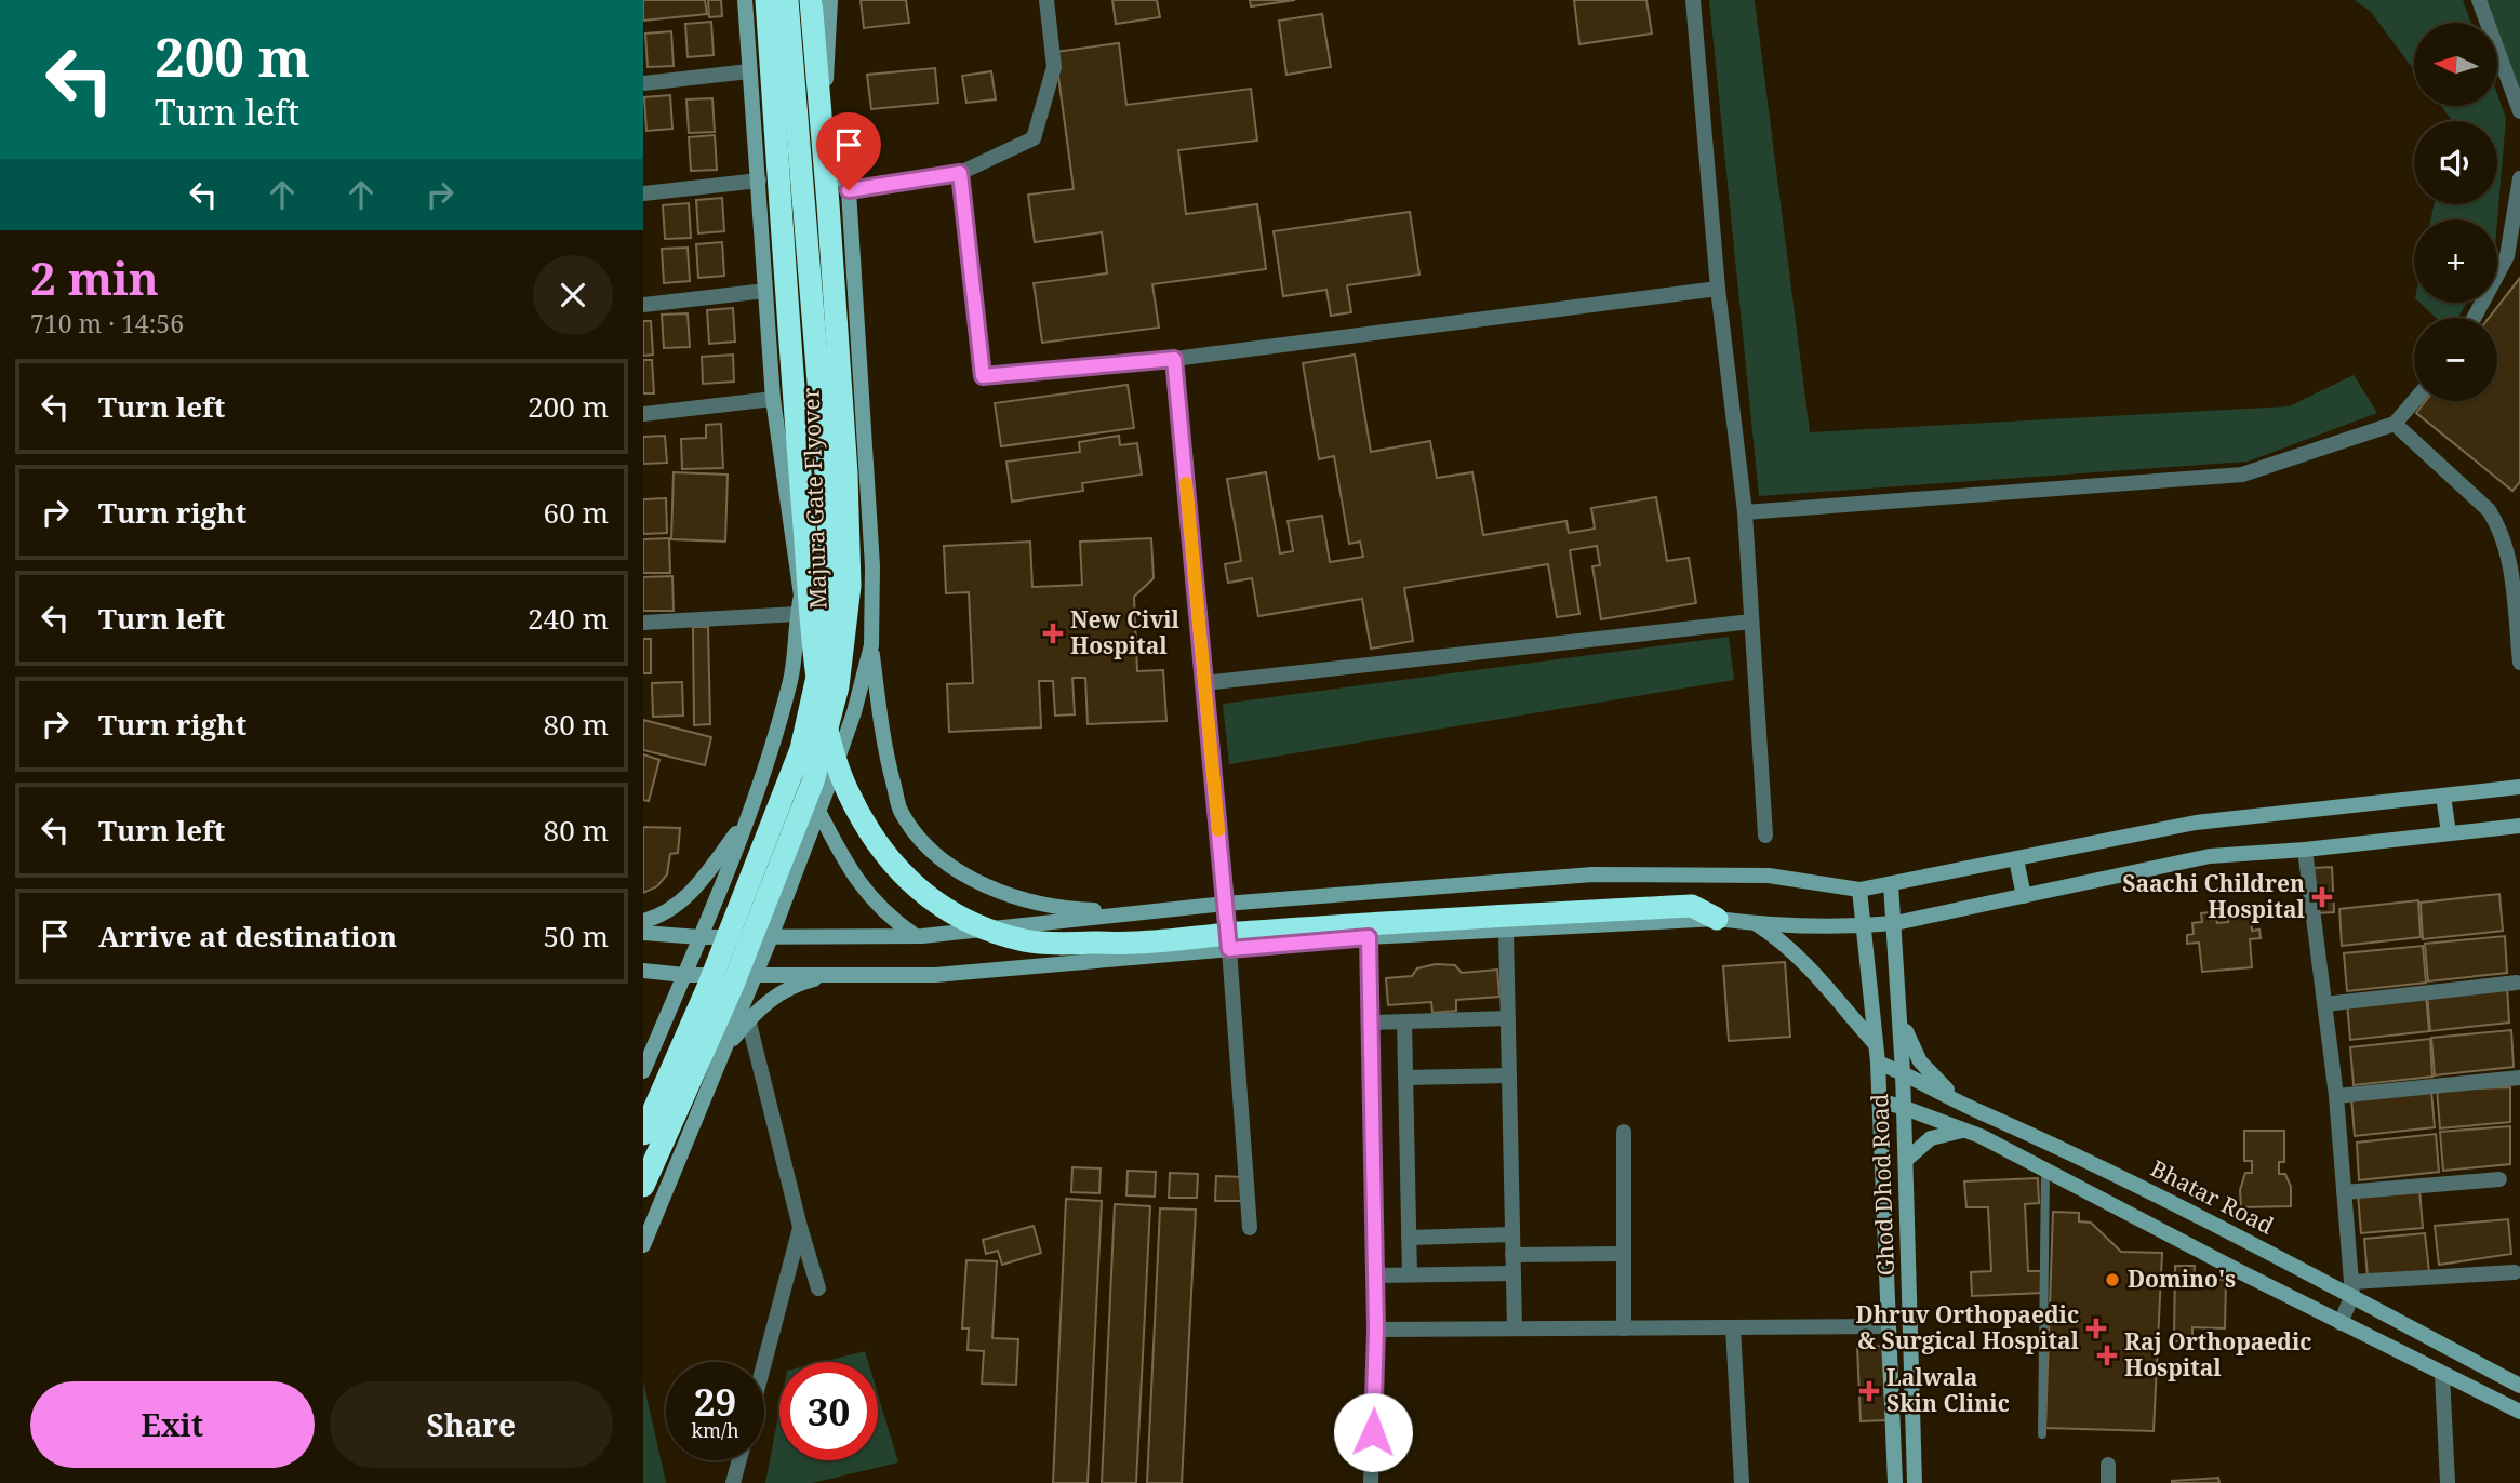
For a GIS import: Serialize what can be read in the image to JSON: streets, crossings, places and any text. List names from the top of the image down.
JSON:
{
  "streets": {
    "highway": ["Majura Gate Flyover"],
    "street": ["Ghod Dhod Road", "Bhatar Road"]
  },
  "crossings": [
    ["Ghod Dhod Road", "Bhatar Road"]
  ],
  "places": {
    "health": [
      "New Civil Hospital",
      "Saachi Children Hospital",
      "Dhruv Orthopaedic & Surgical Hospital",
      "Raj Orthopaedic Hospital",
      "Lalwala Skin Clinic"
    ],
    "other": ["Domino's"]
  },
  "north": "left",
  "page": {
    "turn": ["200 m", "Turn left"],
    "map_buttons": ["+", "−"],
    "heading": ["2 min", "710 m · 14:56"],
    "list": [
      {
        "name": "Turn left",
        "value": "200 m"
      },
      {
        "name": "Turn right",
        "value": "60 m"
      },
      {
        "name": "Turn left",
        "value": "240 m"
      },
      {
        "name": "Turn right",
        "value": "80 m"
      },
      {
        "name": "Turn left",
        "value": "80 m"
      },
      {
        "name": "Arrive at destination",
        "value": "50 m"
      }
    ],
    "speed": "29 km/h",
    "limit": "30",
    "buttons": ["Exit", "Share"]
  }
}
